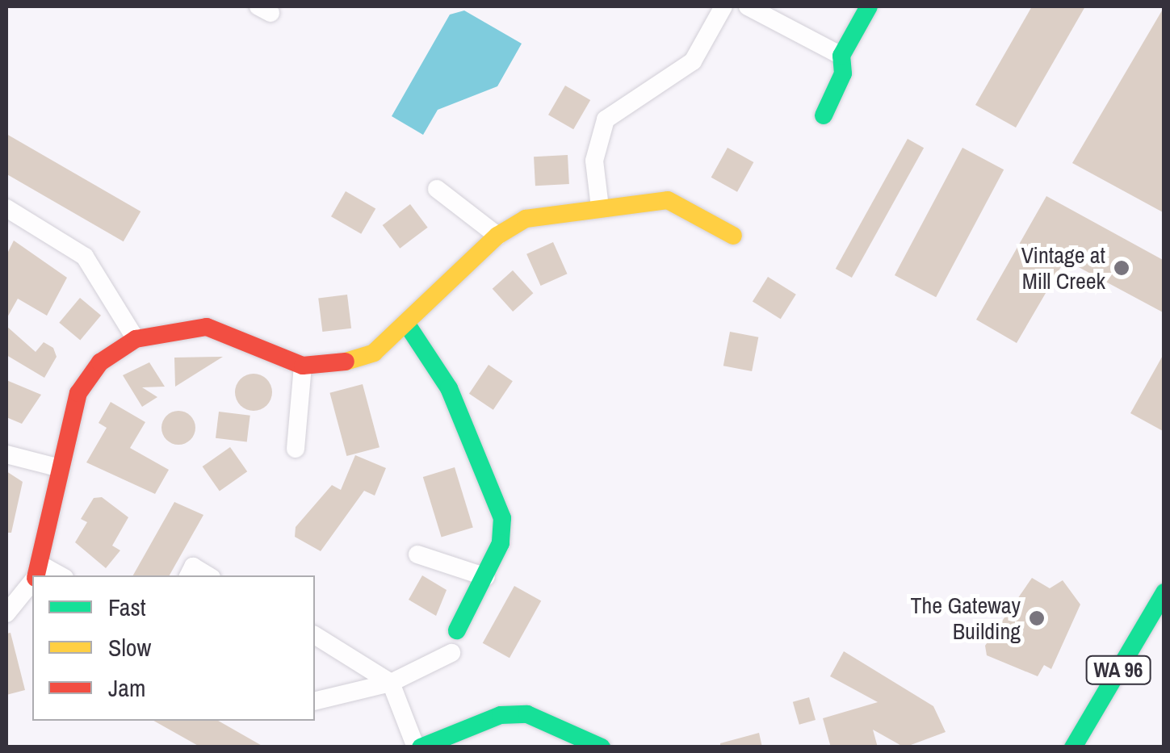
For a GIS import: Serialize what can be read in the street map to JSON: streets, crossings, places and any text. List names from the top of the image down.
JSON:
{
  "streets": {
    "street": ["WA 96"]
  },
  "places": ["Vintage at Mill Creek", "The Gateway Building"],
  "legend": ["Fast", "Slow", "Jam"]
}
